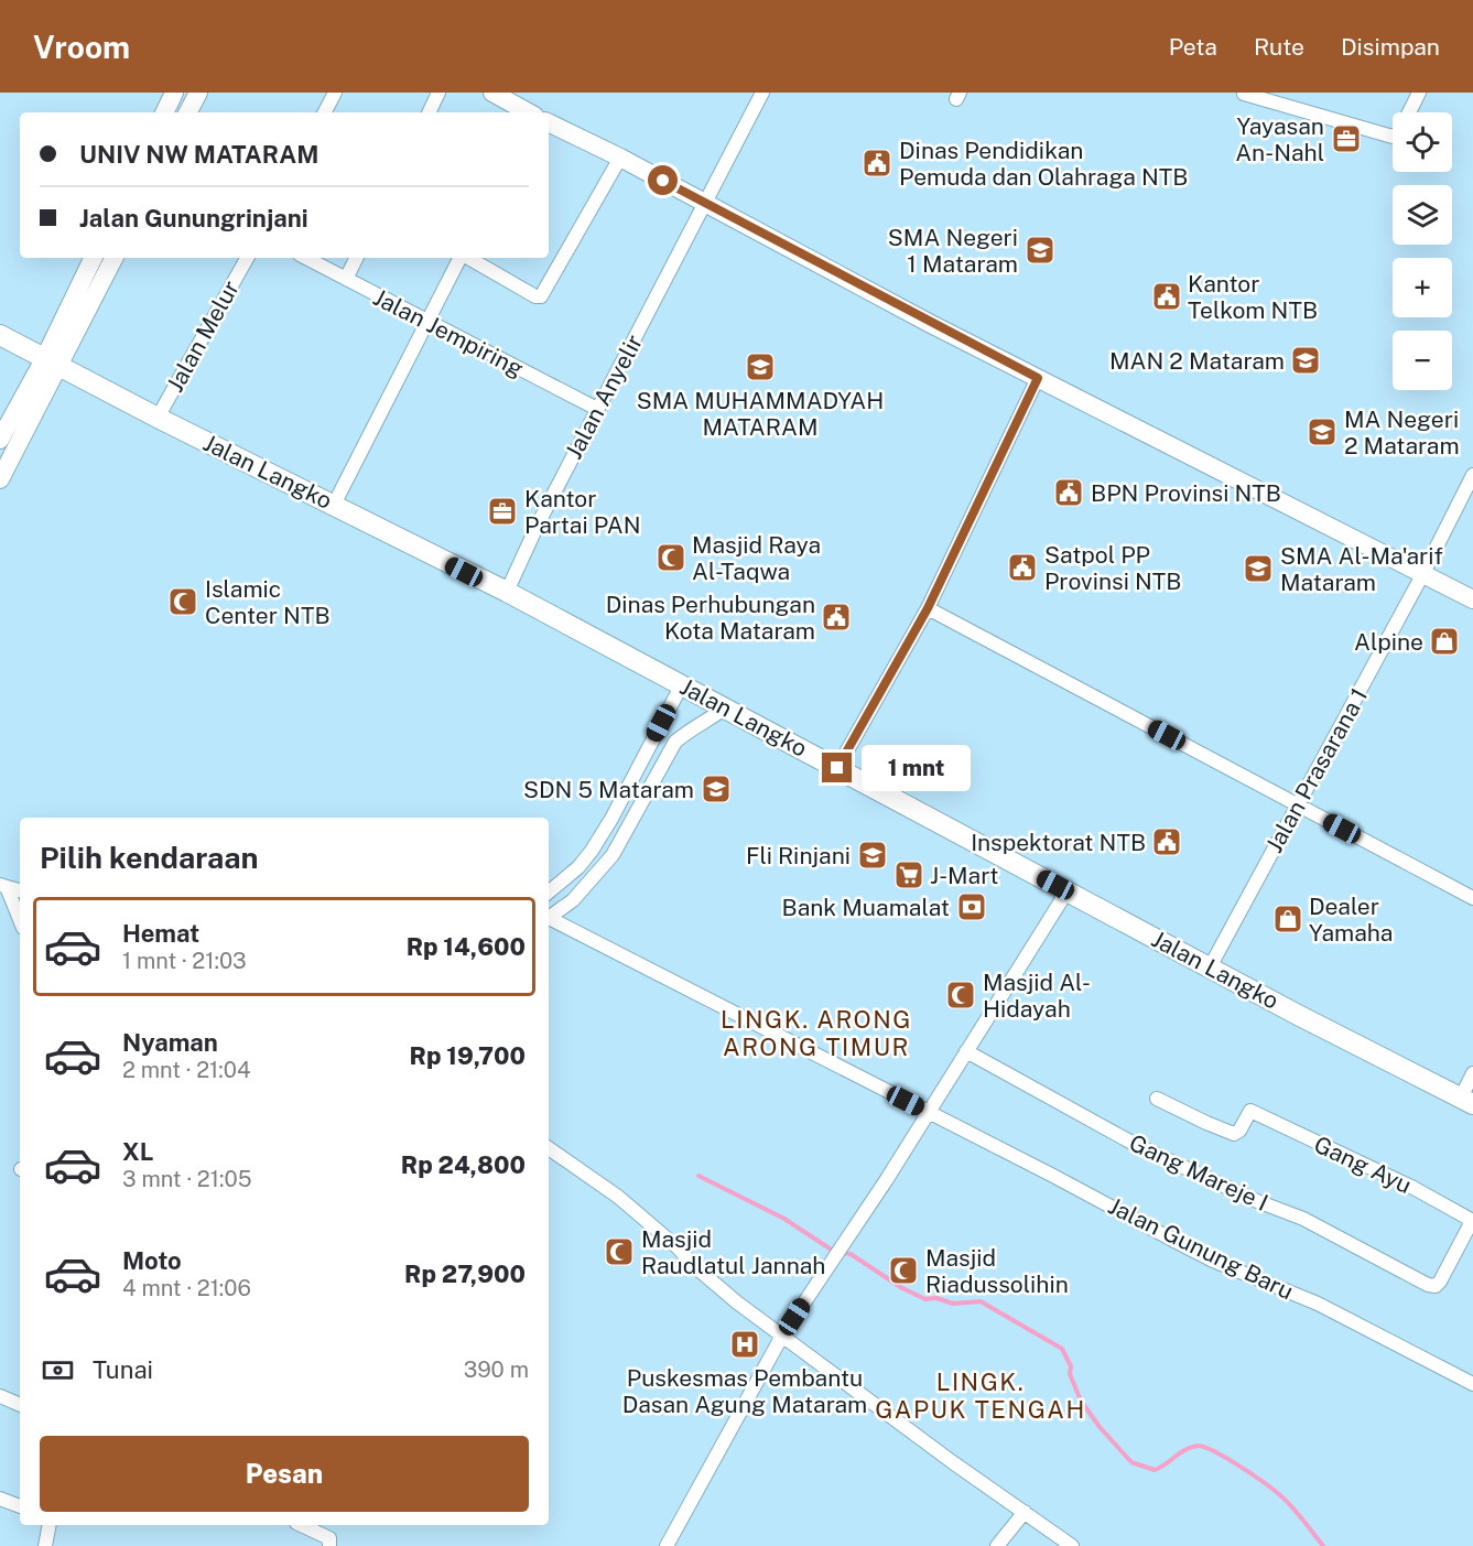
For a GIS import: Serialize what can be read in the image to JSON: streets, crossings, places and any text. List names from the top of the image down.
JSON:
{
  "streets": {
    "main road": ["Jalan Langko"],
    "street": [
      "Jalan Jempiring",
      "Jalan Melur",
      "Jalan Anyelir",
      "Jalan Prasarana 1",
      "Gang Ayu",
      "Gang Mareje I",
      "Jalan Gunung Baru"
    ]
  },
  "crossings": [
    ["Jalan Jempiring", "Jalan Anyelir"],
    ["Jalan Melur", "Jalan Langko"],
    ["Jalan Anyelir", "Jalan Langko"],
    ["Jalan Langko", "Jalan Prasarana 1"],
    ["Gang Ayu", "Gang Mareje I"]
  ],
  "districts": ["LINGK. ARONG ARONG TIMUR", "LINGK. GAPUK TENGAH"],
  "places": {
    "office": ["Yayasan An-Nahl", "Kantor Partai PAN"],
    "public building": [
      "Dinas Pendidikan Pemuda dan Olahraga NTB",
      "Kantor Telkom NTB",
      "BPN Provinsi NTB",
      "Satpol PP Provinsi NTB",
      "Dinas Perhubungan Kota Mataram",
      "Inspektorat NTB"
    ],
    "school or university": [
      "SMA Negeri 1 Mataram",
      "MAN 2 Mataram",
      "SMA MUHAMMADYAH MATARAM",
      "MA Negeri 2 Mataram",
      "SMA Al-Ma'arif Mataram",
      "SDN 5 Mataram",
      "Fli Rinjani"
    ],
    "mosque": [
      "Masjid Raya Al-Taqwa",
      "Islamic Center NTB",
      "Masjid Al- Hidayah",
      "Masjid Raudlatul Jannah",
      "Masjid Riadussolihin"
    ],
    "shop": ["Alpine", "Dealer Yamaha"],
    "supermarket": ["J-Mart"],
    "bank": ["Bank Muamalat"],
    "hospital": ["Puskesmas Pembantu Dasan Agung Mataram"]
  },
  "page": {
    "header": "Vroom",
    "nav": ["Peta", "Rute", "Disimpan"],
    "map_buttons": ["+", "−"],
    "banner": ["UNIV NW MATARAM", "Jalan Gunungrinjani"],
    "bubble": "1 mnt",
    "heading": "Pilih kendaraan",
    "list": [
      {
        "name": "Hemat",
        "note": "1 mnt · 21:03",
        "value": "Rp 14,600"
      },
      {
        "name": "Nyaman",
        "note": "2 mnt · 21:04",
        "value": "Rp 19,700"
      },
      {
        "name": "XL",
        "note": "3 mnt · 21:05",
        "value": "Rp 24,800"
      },
      {
        "name": "Moto",
        "note": "4 mnt · 21:06",
        "value": "Rp 27,900"
      }
    ],
    "pay": ["Tunai", "390 m"],
    "buttons": "Pesan"
  }
}
